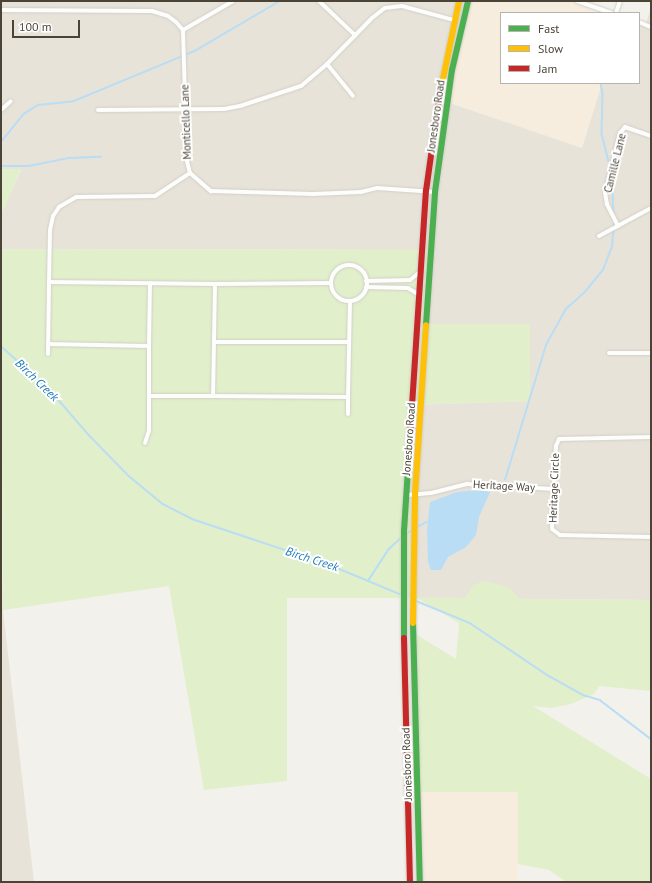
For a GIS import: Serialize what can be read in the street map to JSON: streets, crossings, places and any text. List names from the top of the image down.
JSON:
{
  "streets": {
    "main road": ["Jonesboro Road"],
    "street": [
      "Monticello Lane",
      "Camille Lane",
      "Heritage Way",
      "Heritage Circle"
    ]
  },
  "crossings": [
    ["Jonesboro Road", "Monticello Lane"],
    ["Jonesboro Road", "Heritage Way"],
    ["Heritage Way", "Heritage Circle"]
  ],
  "water": ["Birch Creek"],
  "legend": ["Fast", "Slow", "Jam"],
  "scale_bar": "100 m"
}
